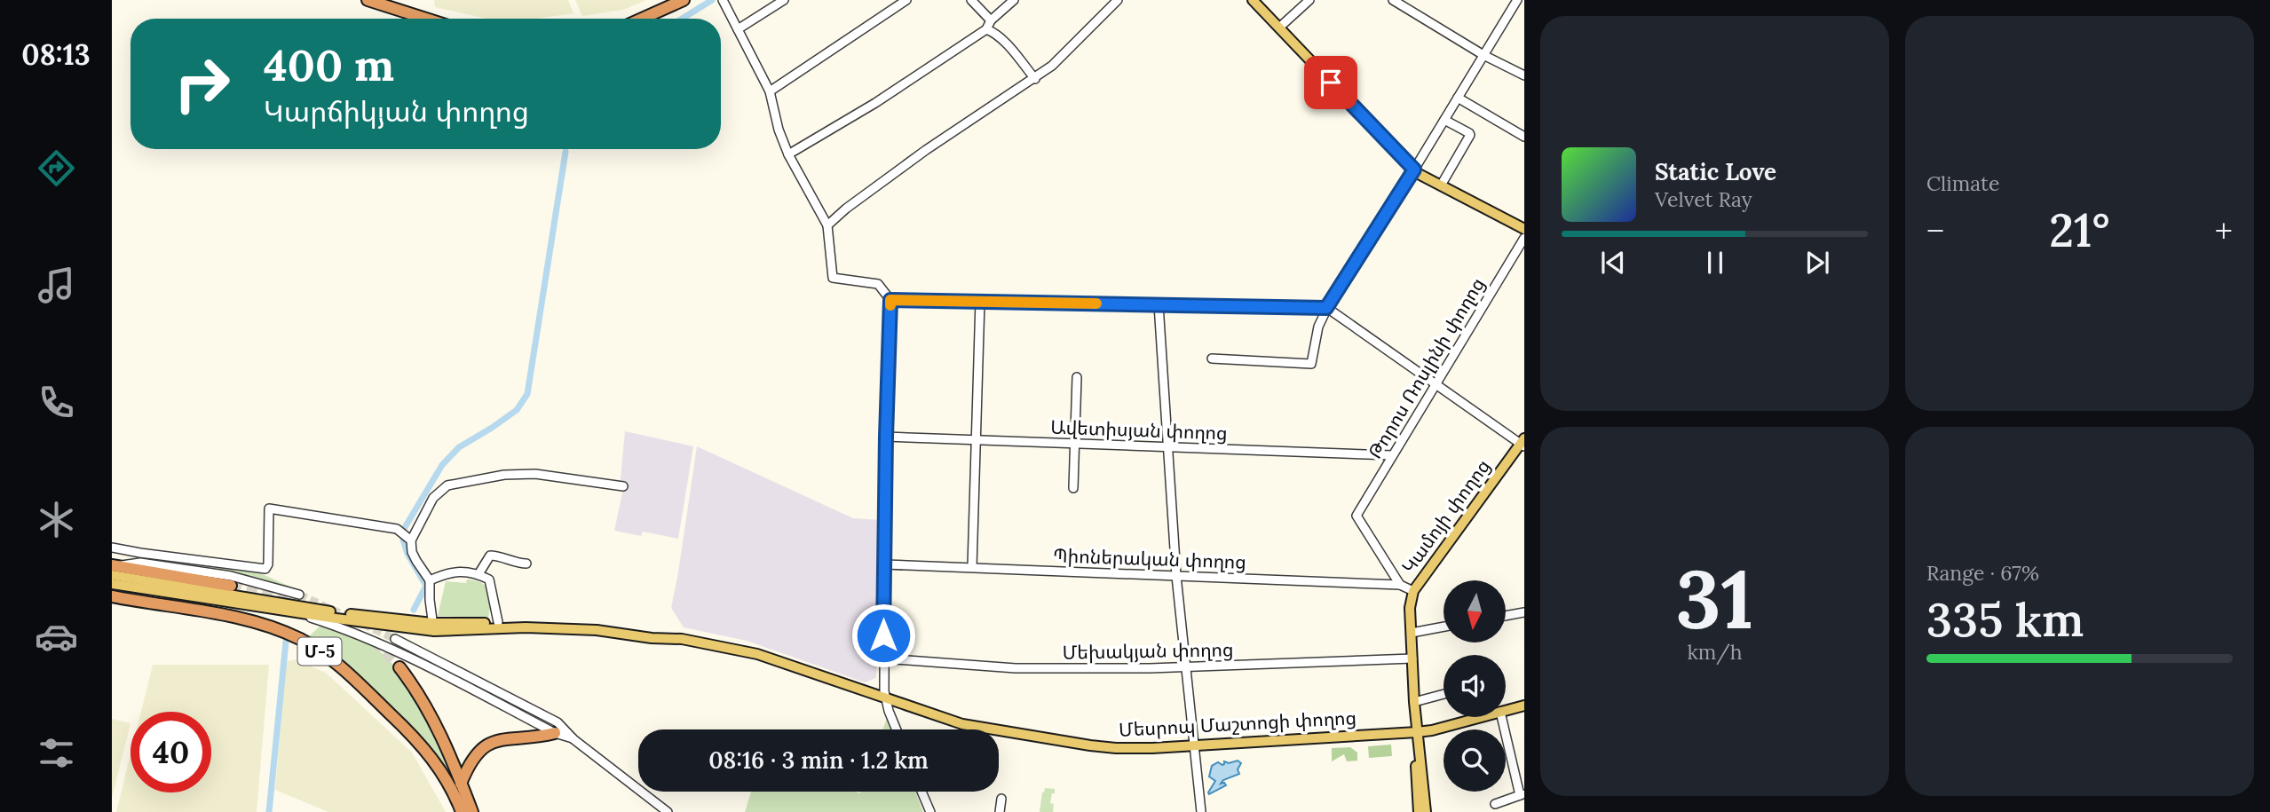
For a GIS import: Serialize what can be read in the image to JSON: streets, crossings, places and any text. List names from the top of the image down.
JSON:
{
  "streets": {
    "highway": ["Մ-5"],
    "main road": ["Կամոյի փողոց", "Մեսրոպ Մաշտոցի փողոց"],
    "street": [
      "Թորոս Ռոսլինի փողոց",
      "Ավետիսյան փողոց",
      "Պիոներական փողոց",
      "Մեխակյան փողոց"
    ]
  },
  "crossings": [
    ["Թորոս Ռոսլինի փողոց", "Ավետիսյան փողոց"],
    ["Թորոս Ռոսլինի փողոց", "Պիոներական փողոց"],
    ["Կամոյի փողոց", "Պիոներական փողոց"],
    ["Կամոյի փողոց", "Մեխակյան փողոց"],
    ["Կամոյի փողոց", "Մեսրոպ Մաշտոցի փողոց"]
  ],
  "north": "bottom",
  "page": {
    "tabs": "08:13",
    "tile": [
      "Climate",
      ["31", "km/h"],
      ["Range · 67%", "335 km"]
    ],
    "turn": ["400 m", "Կարճիկյան փողոց"],
    "song": ["Static Love", "Velvet Ray"],
    "heat": ["−", "21°", "+"],
    "limit": "40",
    "trip": "08:16 · 3 min · 1.2 km"
  }
}
